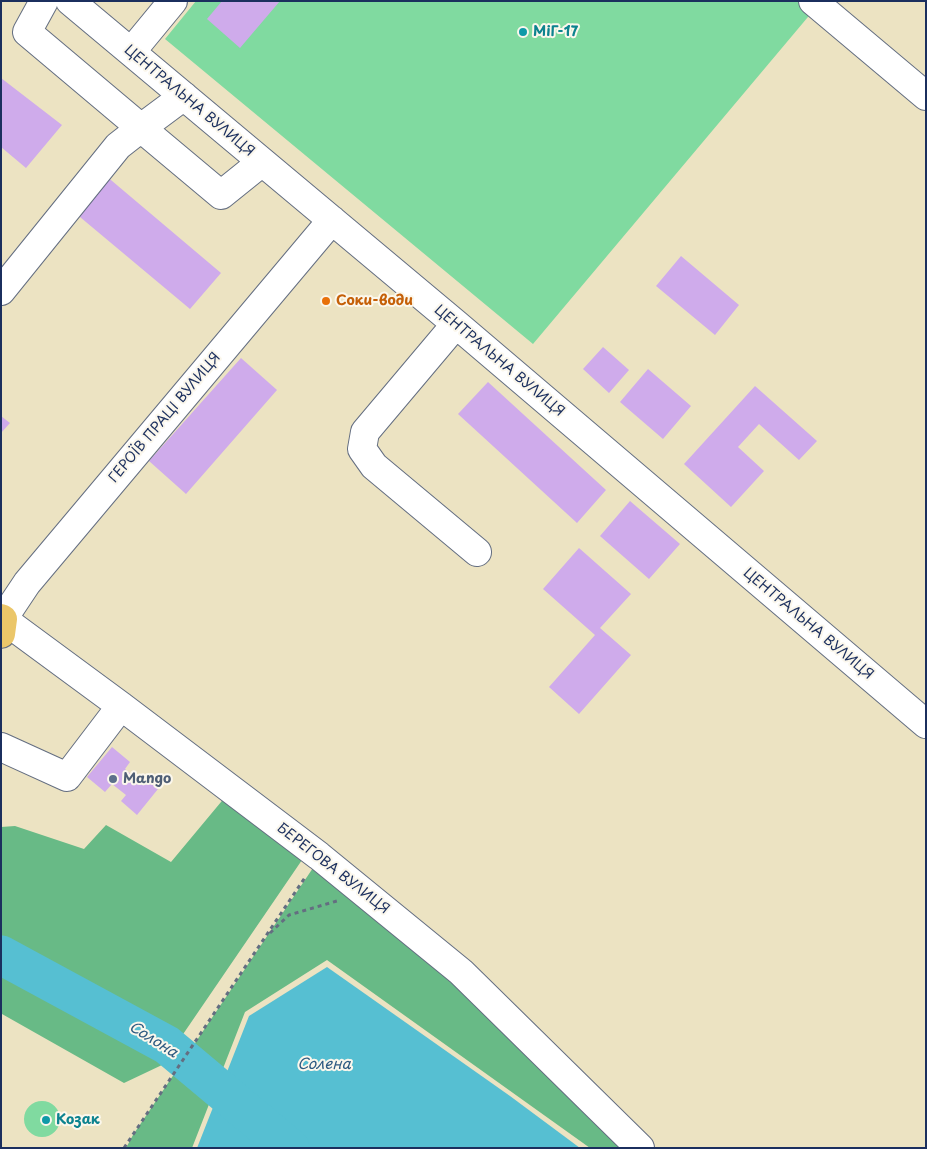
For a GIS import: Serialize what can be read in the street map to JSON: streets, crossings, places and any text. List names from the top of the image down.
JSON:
{
  "streets": {
    "street": ["ЦЕНТРАЛЬНА ВУЛИЦЯ", "ГЕРОЇВ ПРАЦІ ВУЛИЦЯ", "БЕРЕГОВА ВУЛИЦЯ"]
  },
  "crossings": [
    ["ЦЕНТРАЛЬНА ВУЛИЦЯ", "ГЕРОЇВ ПРАЦІ ВУЛИЦЯ"],
    ["ГЕРОЇВ ПРАЦІ ВУЛИЦЯ", "БЕРЕГОВА ВУЛИЦЯ"]
  ],
  "water": ["Солона", "Солена"],
  "places": [
    "МіГ-17",
    "Соки-води",
    "Mango",
    "Козак"
  ]
}
